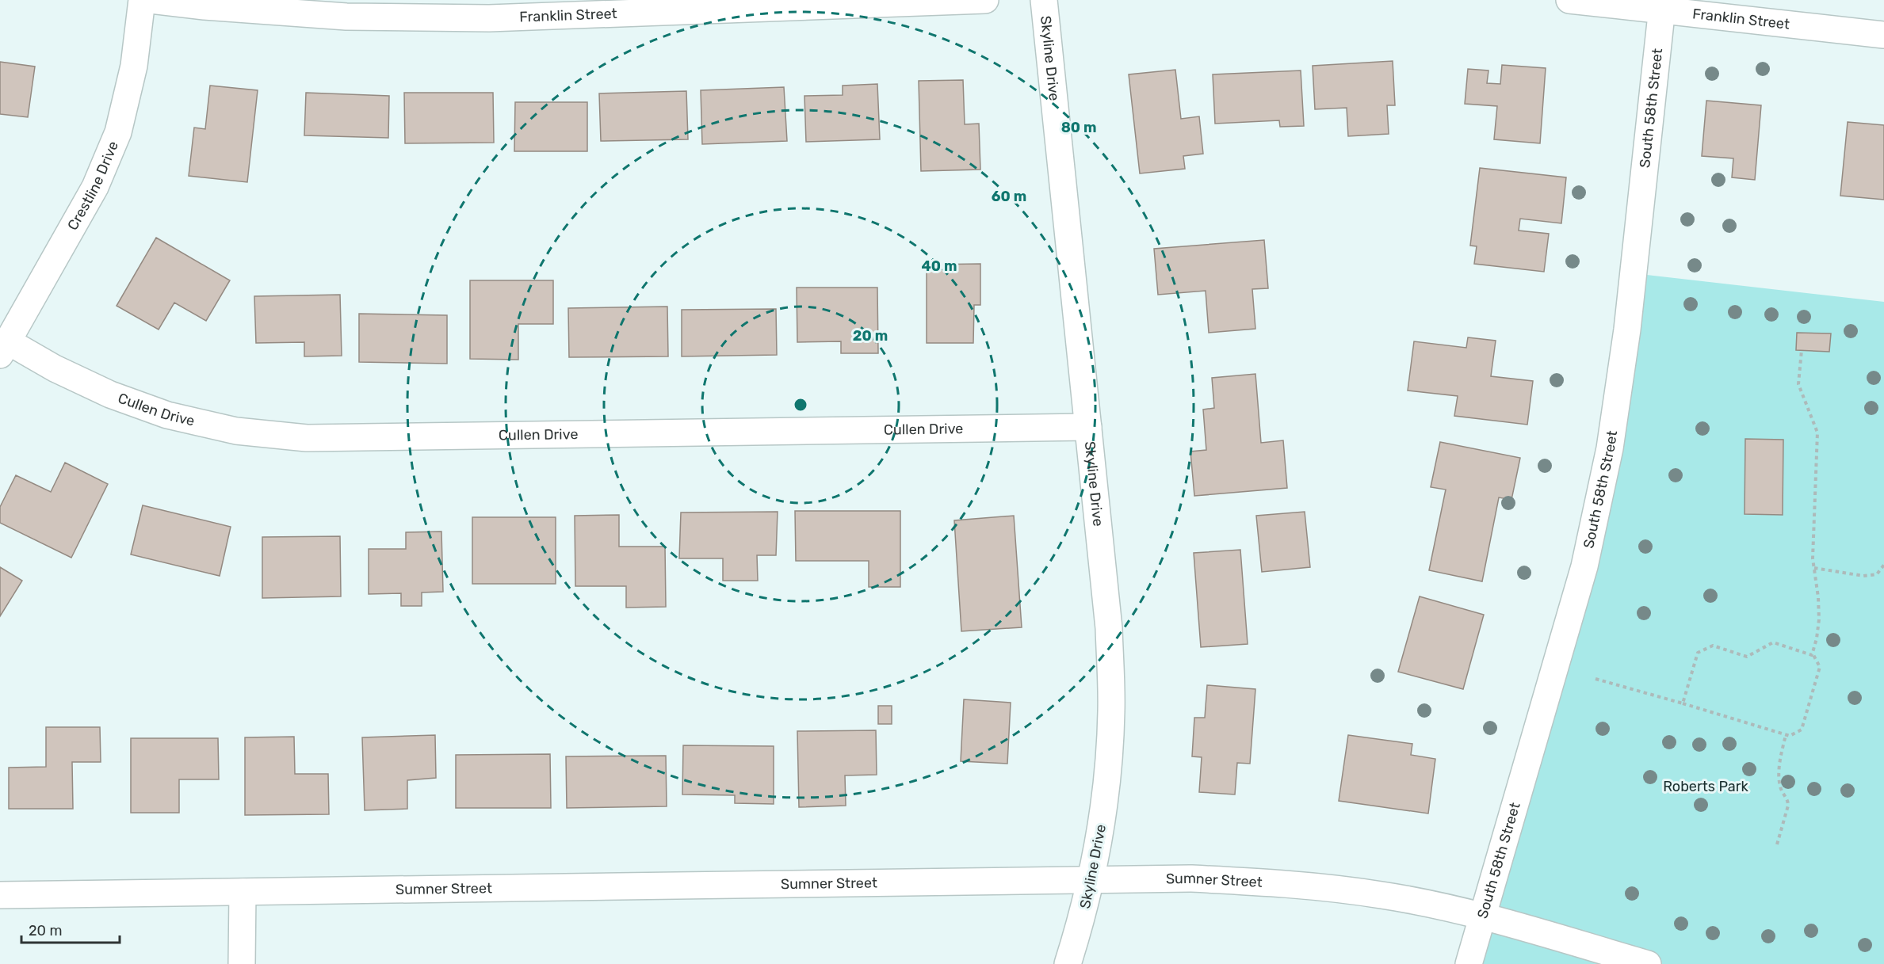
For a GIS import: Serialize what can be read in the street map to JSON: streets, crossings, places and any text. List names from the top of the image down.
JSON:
{
  "streets": {
    "street": [
      "Franklin Street",
      "Skyline Drive",
      "South 58th Street",
      "Crestline Drive",
      "Cullen Drive",
      "Sumner Street"
    ]
  },
  "crossings": [
    ["Franklin Street", "South 58th Street"],
    ["Skyline Drive", "Cullen Drive"],
    ["Skyline Drive", "Sumner Street"],
    ["South 58th Street", "Sumner Street"],
    ["Crestline Drive", "Cullen Drive"]
  ],
  "parks": ["Roberts Park"],
  "scale_bar": "20 m",
  "rings": [
    "80 m",
    "60 m",
    "40 m",
    "20 m"
  ]
}
